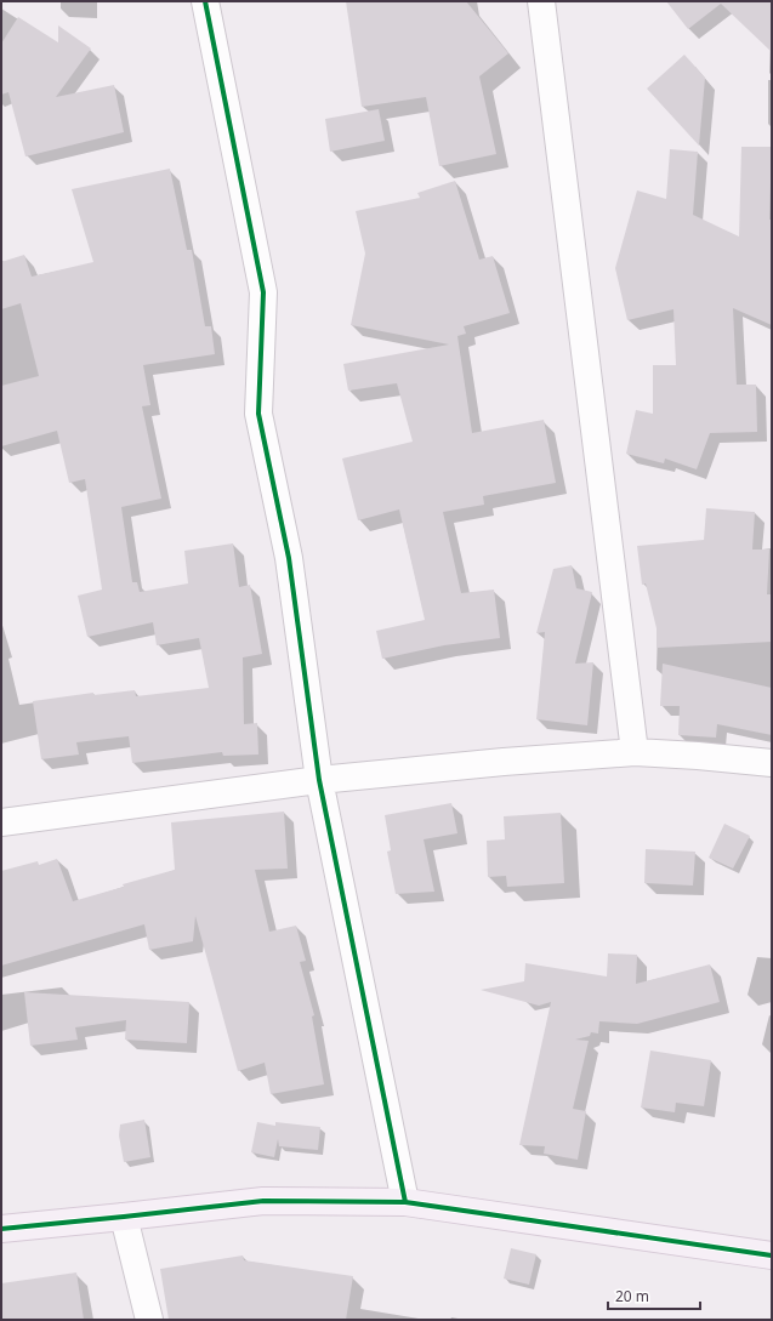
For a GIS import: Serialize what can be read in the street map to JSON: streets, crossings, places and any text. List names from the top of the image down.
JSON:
{
  "scale_bar": "20 m"
}
